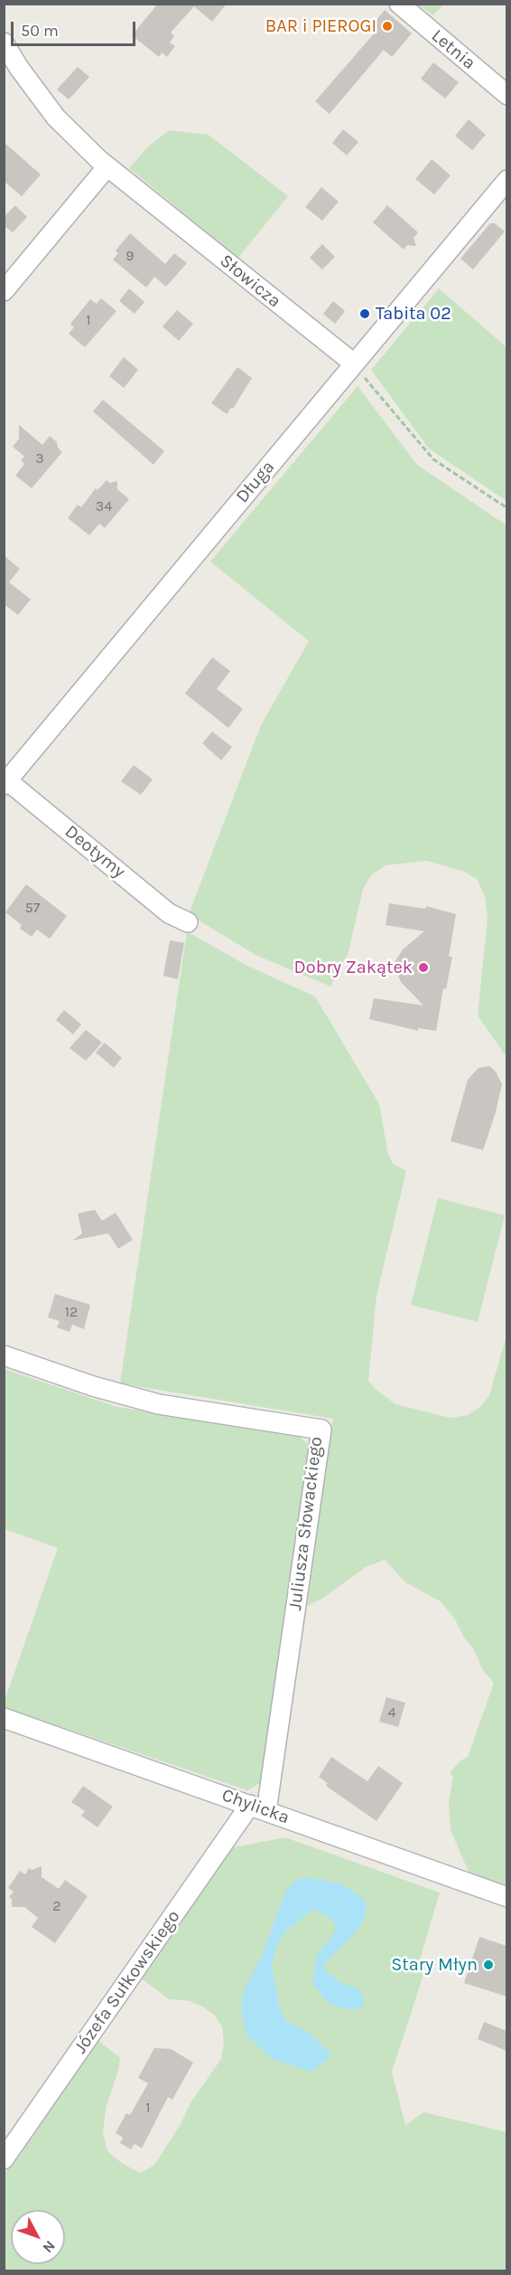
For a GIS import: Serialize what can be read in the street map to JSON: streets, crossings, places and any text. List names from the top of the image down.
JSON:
{
  "streets": {
    "street": [
      "Letnia",
      "Słowicza",
      "Długa",
      "Deotymy",
      "Juliusza Słowackiego",
      "Chylicka",
      "Józefa Sułkowskiego"
    ]
  },
  "crossings": [
    ["Słowicza", "Długa"],
    ["Długa", "Deotymy"],
    ["Juliusza Słowackiego", "Chylicka"],
    ["Juliusza Słowackiego", "Józefa Sułkowskiego"],
    ["Chylicka", "Józefa Sułkowskiego"]
  ],
  "places": [
    "BAR i PIEROGI",
    "Tabita 02",
    "Dobry Zakątek",
    "Stary Młyn"
  ],
  "house_numbers": [
    "9",
    "1",
    "3",
    "34",
    "57",
    "12",
    "4",
    "2",
    "1"
  ],
  "scale_bar": "50 m",
  "north": "bottom right"
}
